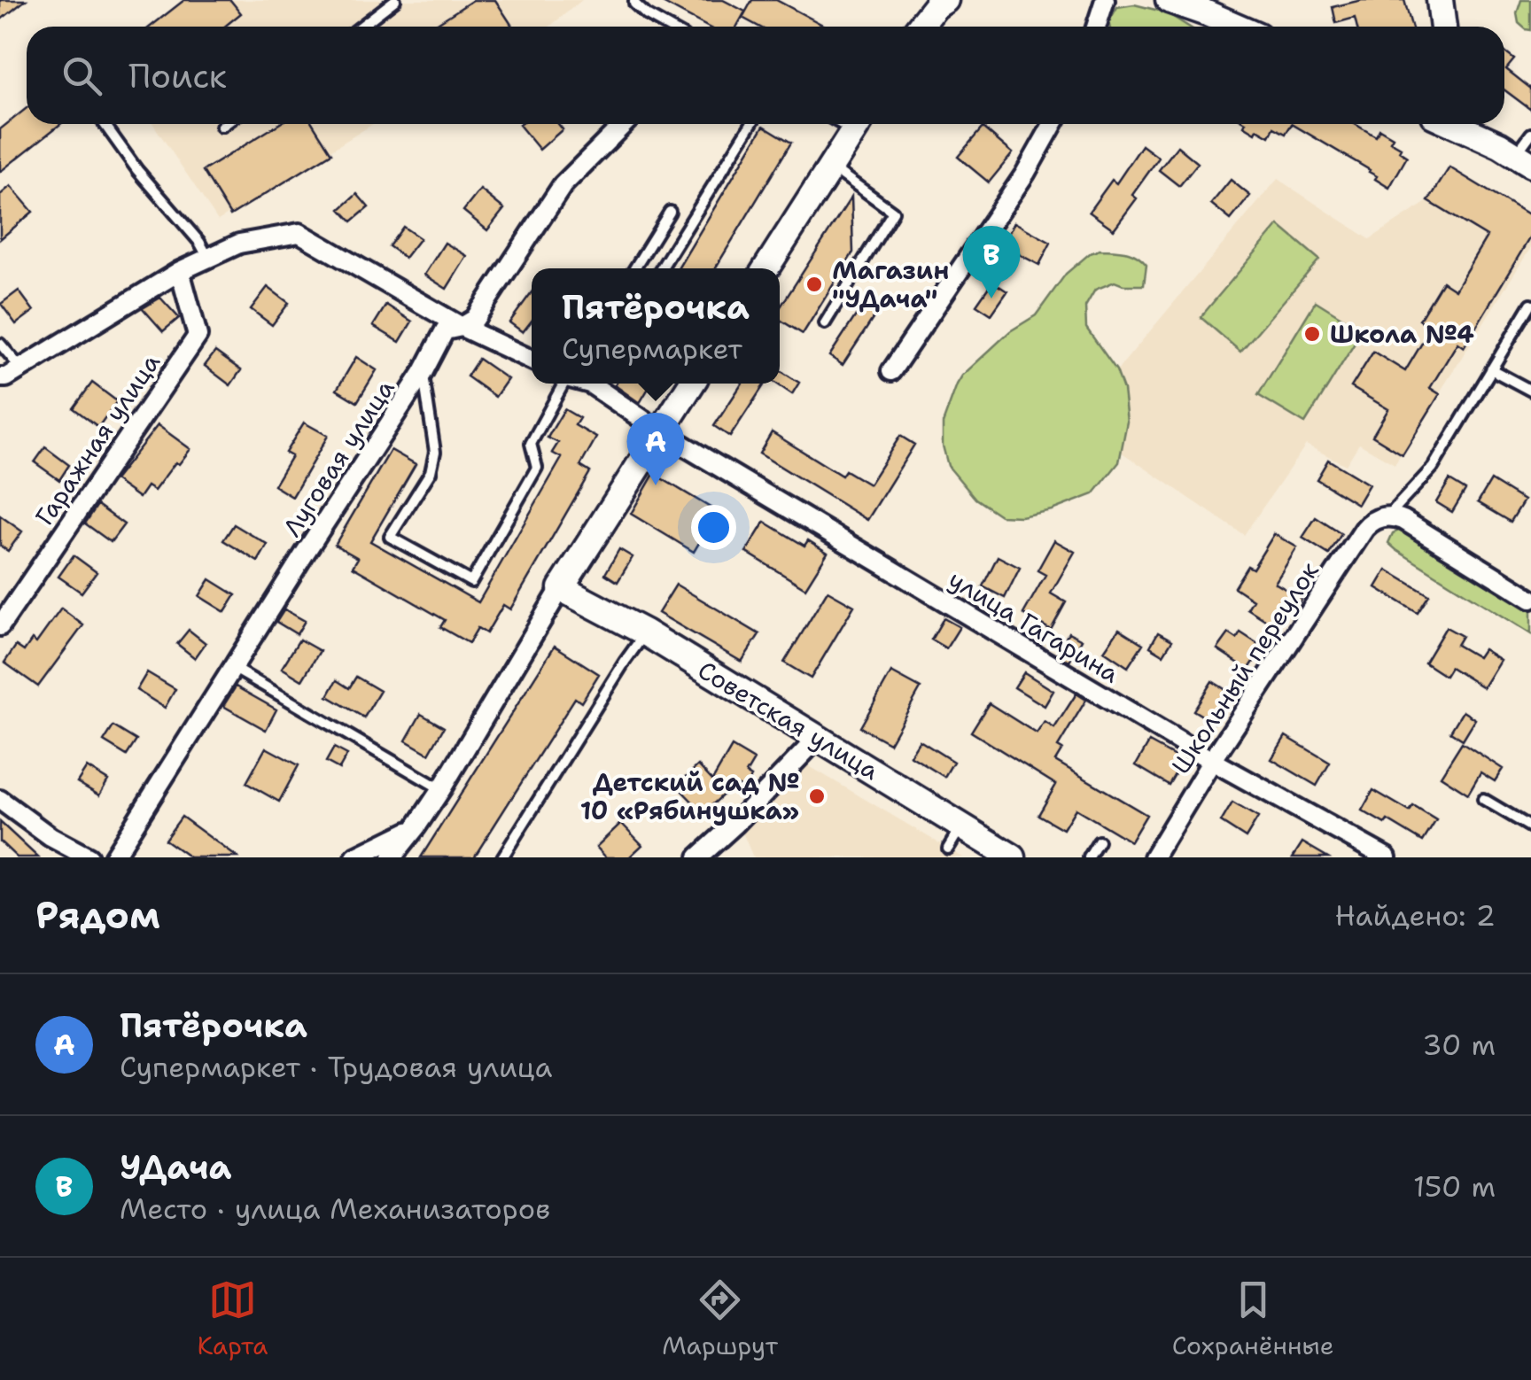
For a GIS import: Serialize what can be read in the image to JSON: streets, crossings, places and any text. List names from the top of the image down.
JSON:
{
  "streets": {
    "street": [
      "Гаражная улица",
      "Луговая улица",
      "улица Гагарина",
      "Школьный переулок",
      "Советская улица"
    ]
  },
  "crossings": [
    ["улица Гагарина", "Школьный переулок"]
  ],
  "places": ["Магазин \"УДача\"", "Школа №4", "Детский сад № 10 «Рябинушка»"],
  "page": {
    "search": "Поиск",
    "pins": ["B", "A"],
    "popup": ["Пятёрочка", "Супермаркет"],
    "heading": ["Рядом", "Найдено: 2"],
    "list": [
      {
        "mark": "A",
        "name": "Пятёрочка",
        "note": "Супермаркет · Трудовая улица",
        "value": "30 m"
      },
      {
        "mark": "B",
        "name": "УДача",
        "note": "Место · улица Механизаторов",
        "value": "150 m"
      }
    ],
    "nav": ["Карта", "Маршрут", "Сохранённые"]
  }
}
